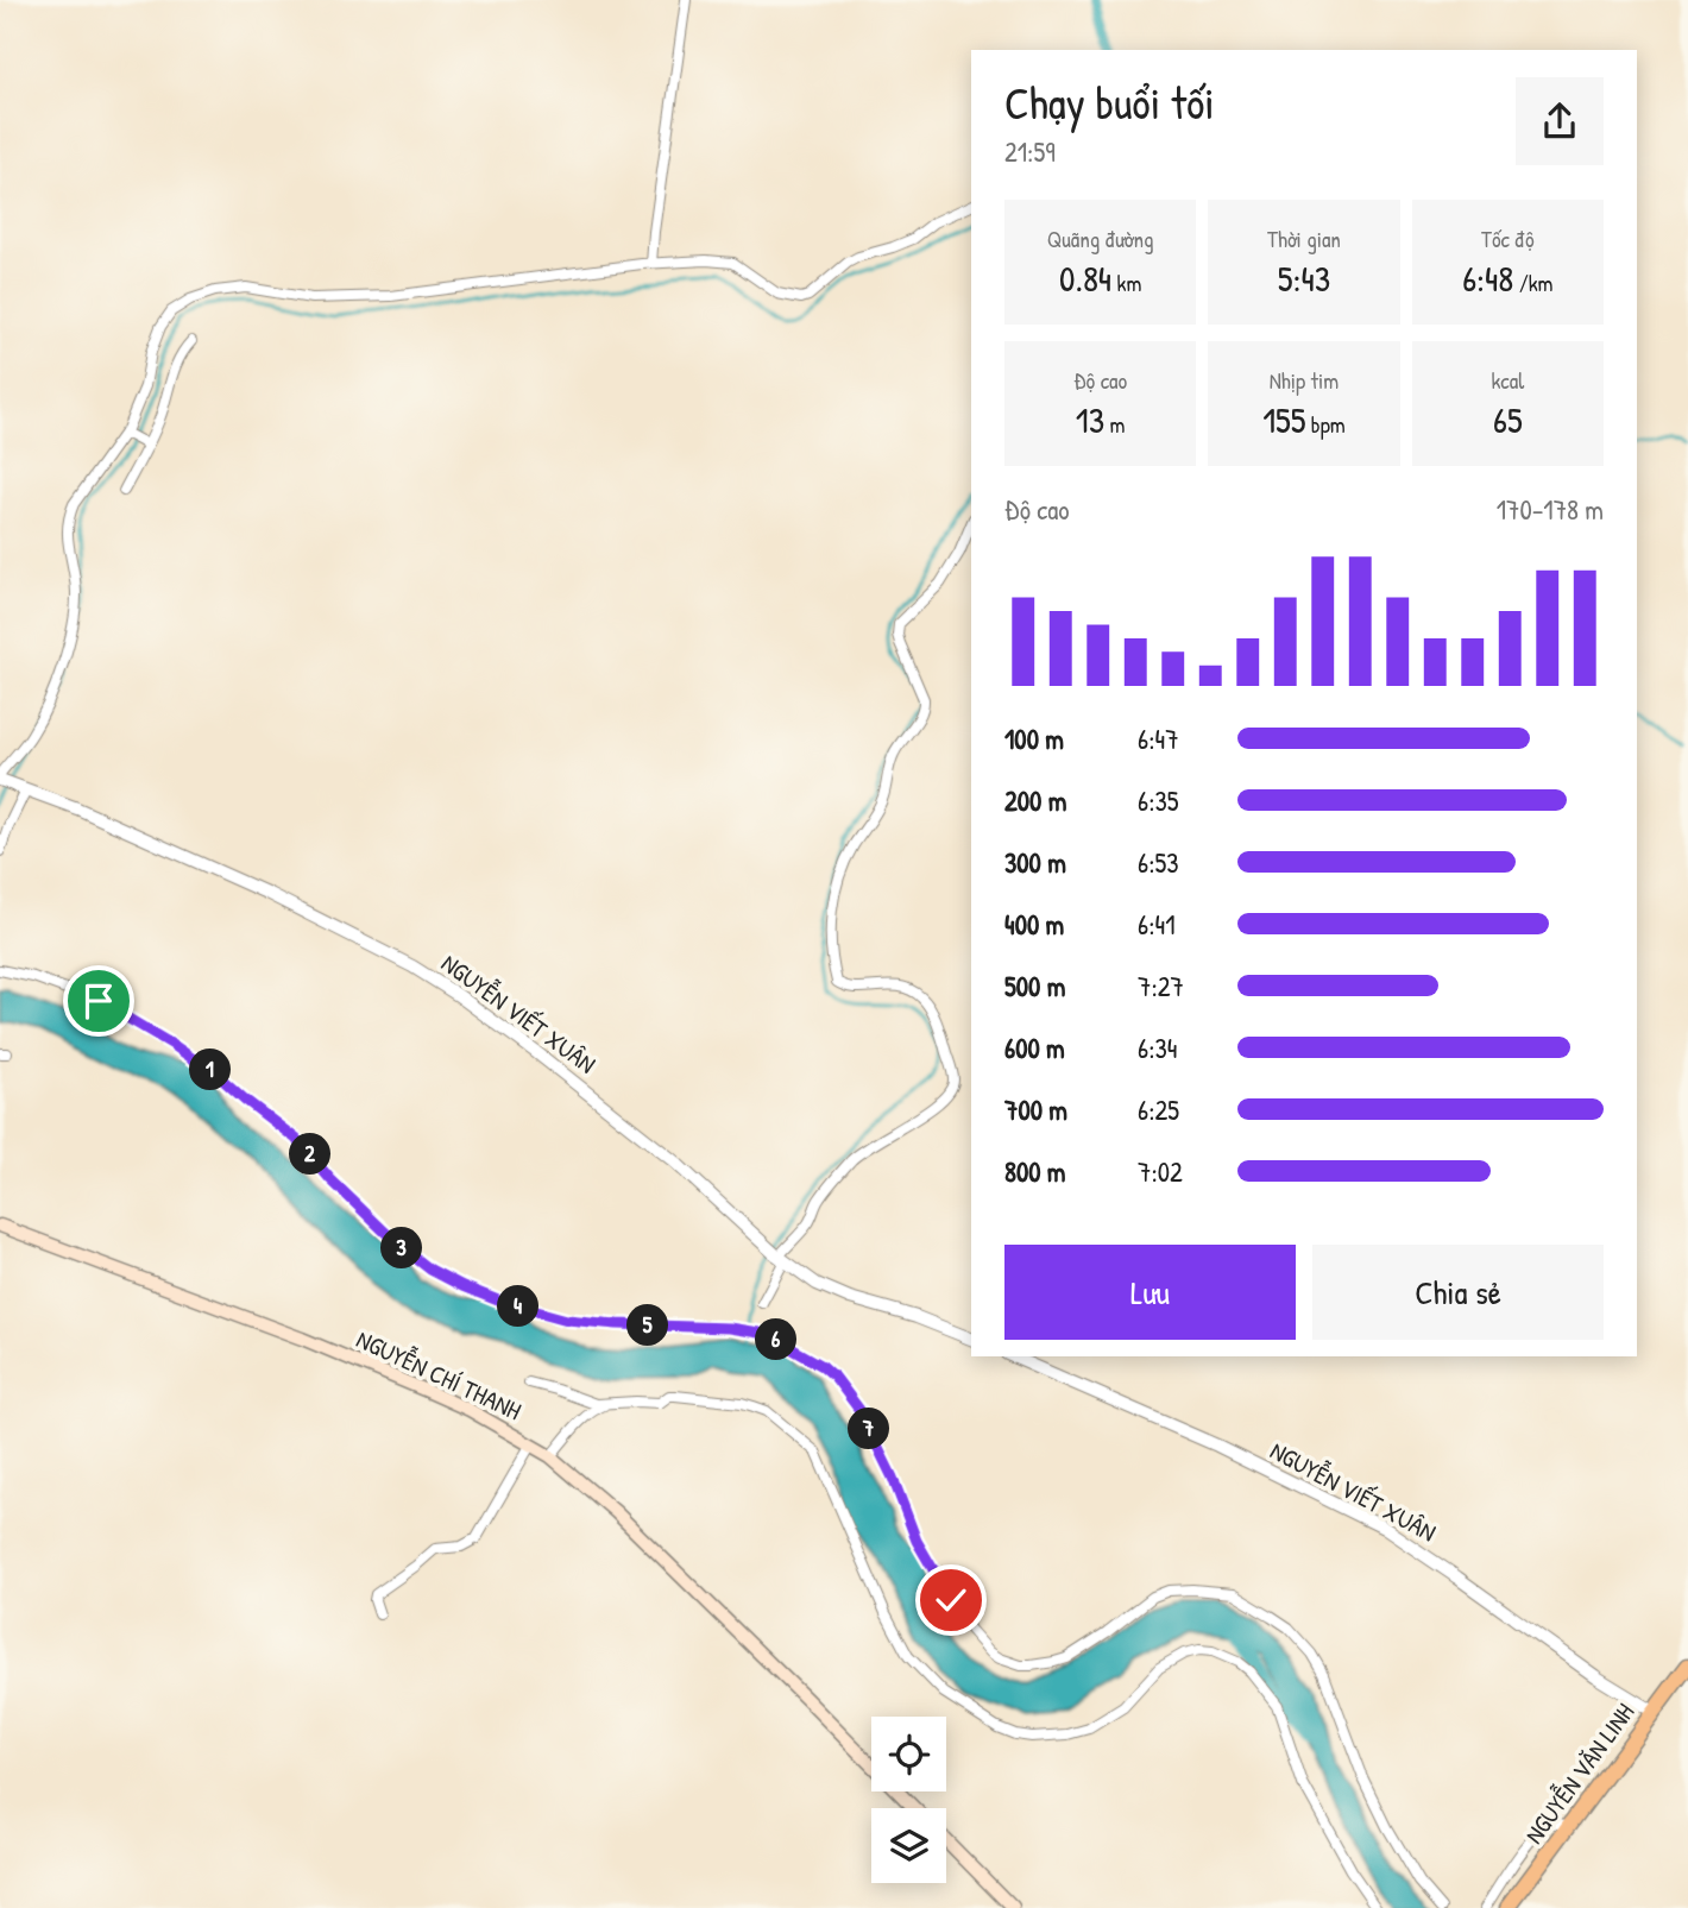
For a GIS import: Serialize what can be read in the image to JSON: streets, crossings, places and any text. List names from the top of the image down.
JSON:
{
  "streets": {
    "highway": ["NGUYỄN VĂN LINH"],
    "main road": ["NGUYỄN CHÍ THANH"],
    "street": ["NGUYỄN VIẾT XUÂN"]
  },
  "crossings": [
    ["NGUYỄN VIẾT XUÂN", "NGUYỄN VĂN LINH"]
  ],
  "page": {
    "heading": ["Chạy buổi tối", "21:59"],
    "stats": [
      ["Quãng đường", "0.84 km"],
      ["Thời gian", "5:43"],
      ["Tốc độ", "6:48 /km"],
      ["Độ cao", "13 m"],
      ["Nhịp tim", "155 bpm"],
      ["kcal", "65"]
    ],
    "chart": ["Độ cao", "170–178 m"],
    "list": [
      {
        "name": "100 m",
        "note": "6:47"
      },
      {
        "name": "200 m",
        "note": "6:35"
      },
      {
        "name": "300 m",
        "note": "6:53"
      },
      {
        "name": "400 m",
        "note": "6:41"
      },
      {
        "name": "500 m",
        "note": "7:27"
      },
      {
        "name": "600 m",
        "note": "6:34"
      },
      {
        "name": "700 m",
        "note": "6:25"
      },
      {
        "name": "800 m",
        "note": "7:02"
      }
    ],
    "pins": [
      "1",
      "2",
      "3",
      "4",
      "5",
      "6",
      "7"
    ],
    "buttons": ["Lưu", "Chia sẻ"]
  }
}
